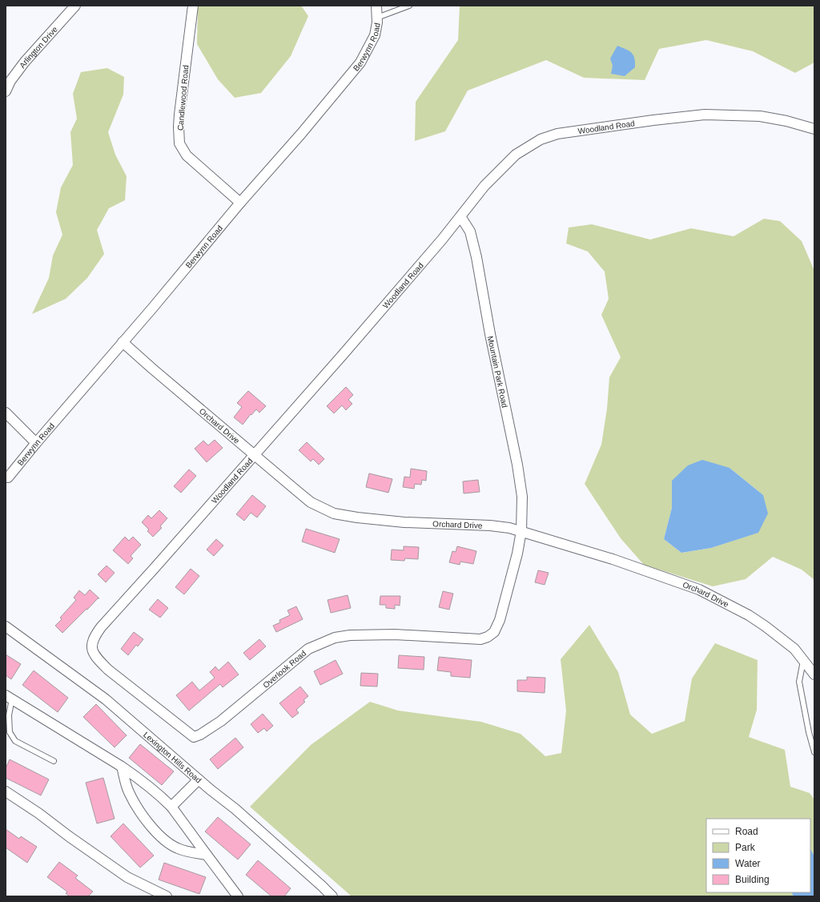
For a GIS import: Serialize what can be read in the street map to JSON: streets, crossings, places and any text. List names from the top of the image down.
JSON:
{
  "streets": {
    "street": [
      "Berwynn Road",
      "Arlington Drive",
      "Candlewood Road",
      "Woodland Road",
      "Mountain Park Road",
      "Orchard Drive",
      "Overlook Road",
      "Lexington Hills Road"
    ]
  },
  "crossings": [
    ["Berwynn Road", "Candlewood Road"],
    ["Berwynn Road", "Orchard Drive"],
    ["Woodland Road", "Mountain Park Road"],
    ["Woodland Road", "Orchard Drive"],
    ["Woodland Road", "Overlook Road"],
    ["Mountain Park Road", "Orchard Drive"],
    ["Mountain Park Road", "Overlook Road"],
    ["Orchard Drive", "Overlook Road"]
  ],
  "legend": [
    "Road",
    "Park",
    "Water",
    "Building"
  ]
}
